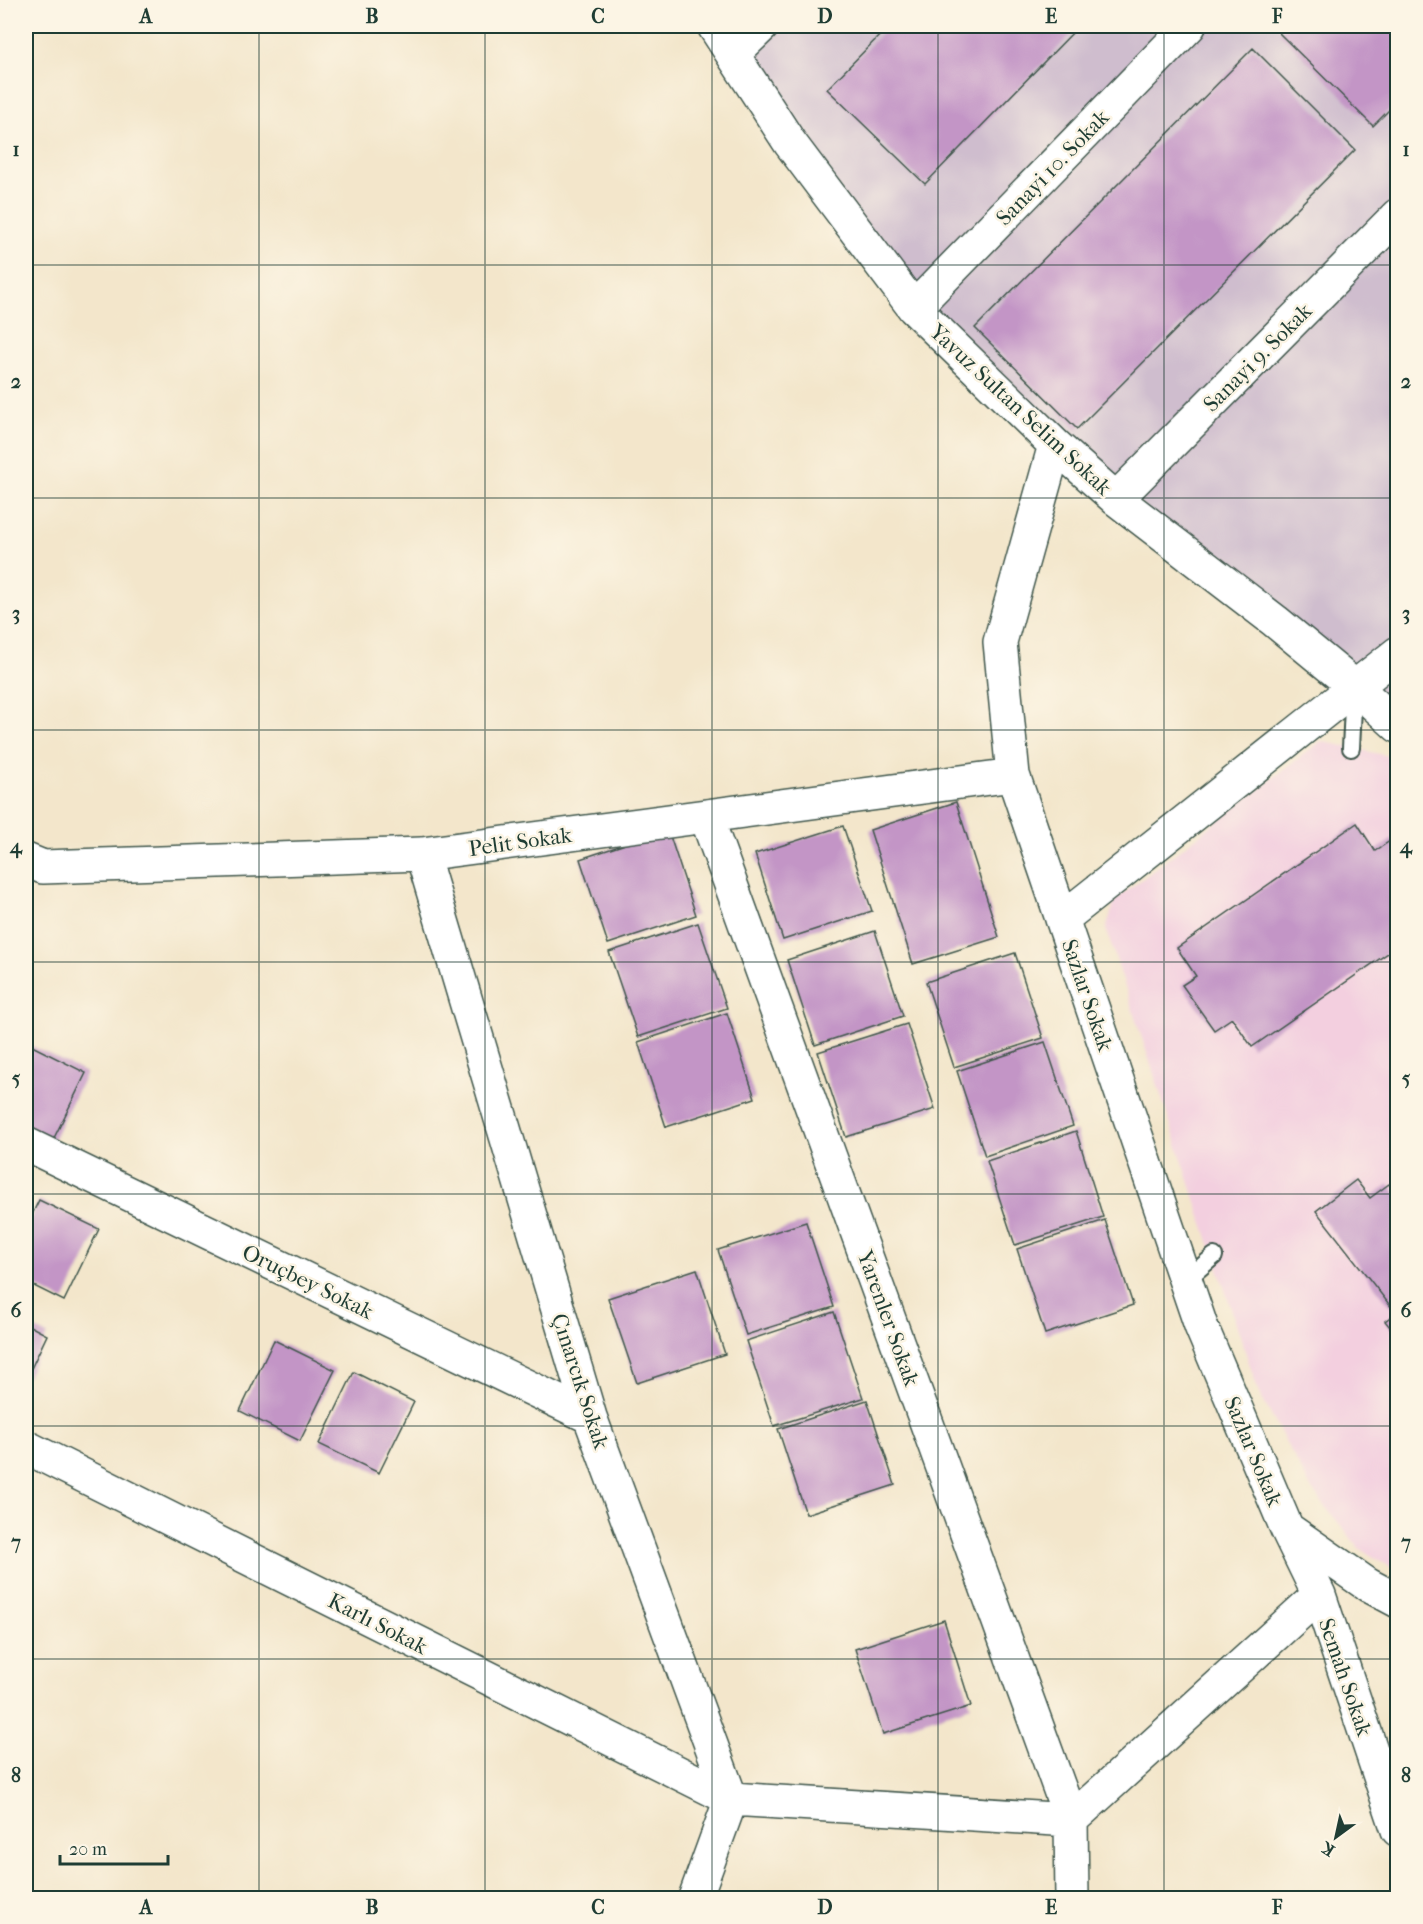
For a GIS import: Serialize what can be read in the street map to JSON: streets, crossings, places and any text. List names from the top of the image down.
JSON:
{
  "streets": {
    "street": [
      "Sanayi 10. Sokak",
      "Sanayi 9. Sokak",
      "Yavuz Sultan Selim Sokak",
      "Pelit Sokak",
      "Sazlar Sokak",
      "Oruçbey Sokak",
      "Yarenler Sokak",
      "Çınarcık Sokak",
      "Karlı Sokak",
      "Semah Sokak"
    ]
  },
  "crossings": [
    ["Sanayi 10. Sokak", "Yavuz Sultan Selim Sokak"],
    ["Sanayi 9. Sokak", "Yavuz Sultan Selim Sokak"],
    ["Yavuz Sultan Selim Sokak", "Sazlar Sokak"],
    ["Pelit Sokak", "Sazlar Sokak"],
    ["Pelit Sokak", "Yarenler Sokak"],
    ["Pelit Sokak", "Çınarcık Sokak"],
    ["Sazlar Sokak", "Semah Sokak"],
    ["Oruçbey Sokak", "Çınarcık Sokak"],
    ["Çınarcık Sokak", "Karlı Sokak"]
  ],
  "scale_bar": "20 m",
  "north": "bottom left",
  "grid": {
    "columns": [
      "A",
      "B",
      "C",
      "D",
      "E",
      "F"
    ],
    "rows": [
      "1",
      "2",
      "3",
      "4",
      "5",
      "6",
      "7",
      "8"
    ]
  }
}
